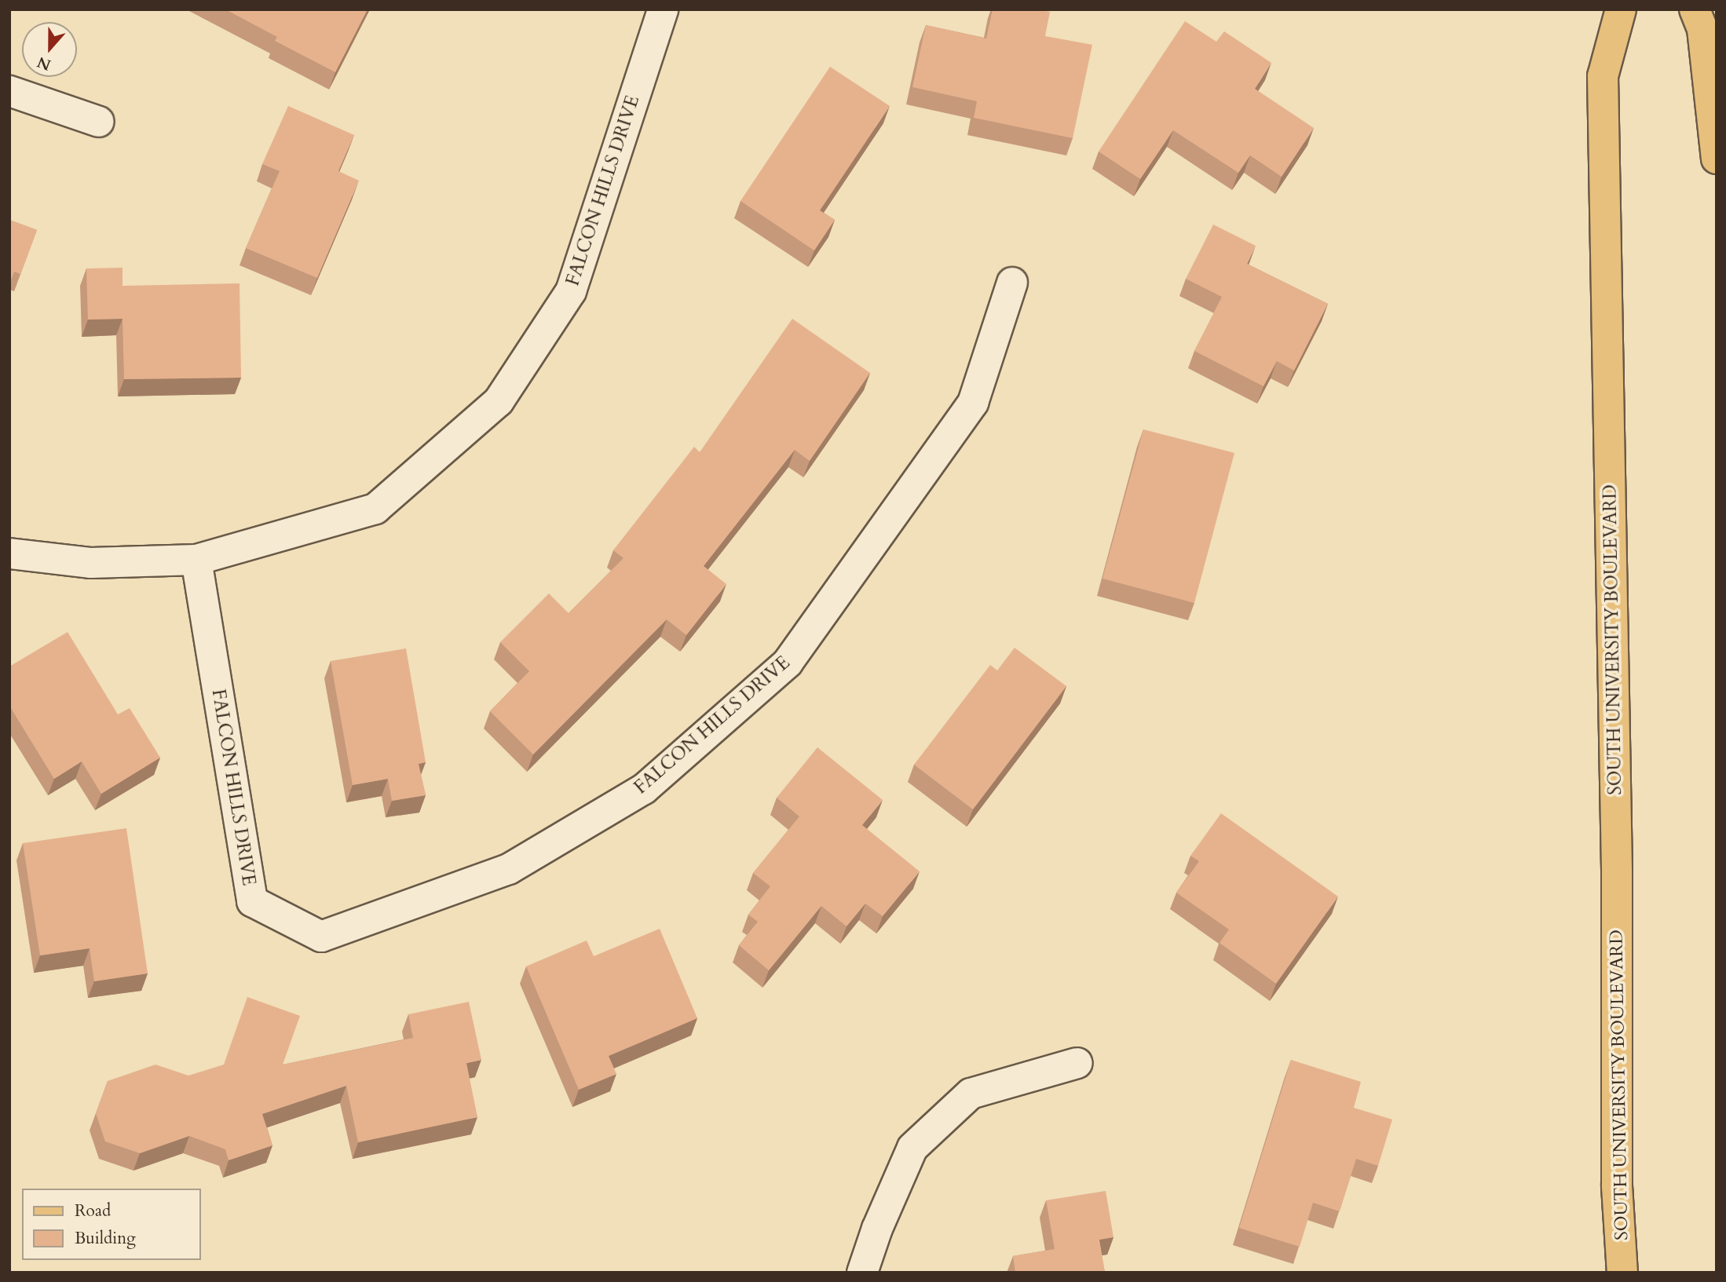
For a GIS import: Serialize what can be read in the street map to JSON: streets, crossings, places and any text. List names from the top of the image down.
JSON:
{
  "streets": {
    "main road": ["SOUTH UNIVERSITY BOULEVARD"],
    "street": ["FALCON HILLS DRIVE"]
  },
  "legend": ["Road", "Building"],
  "north": "bottom"
}
